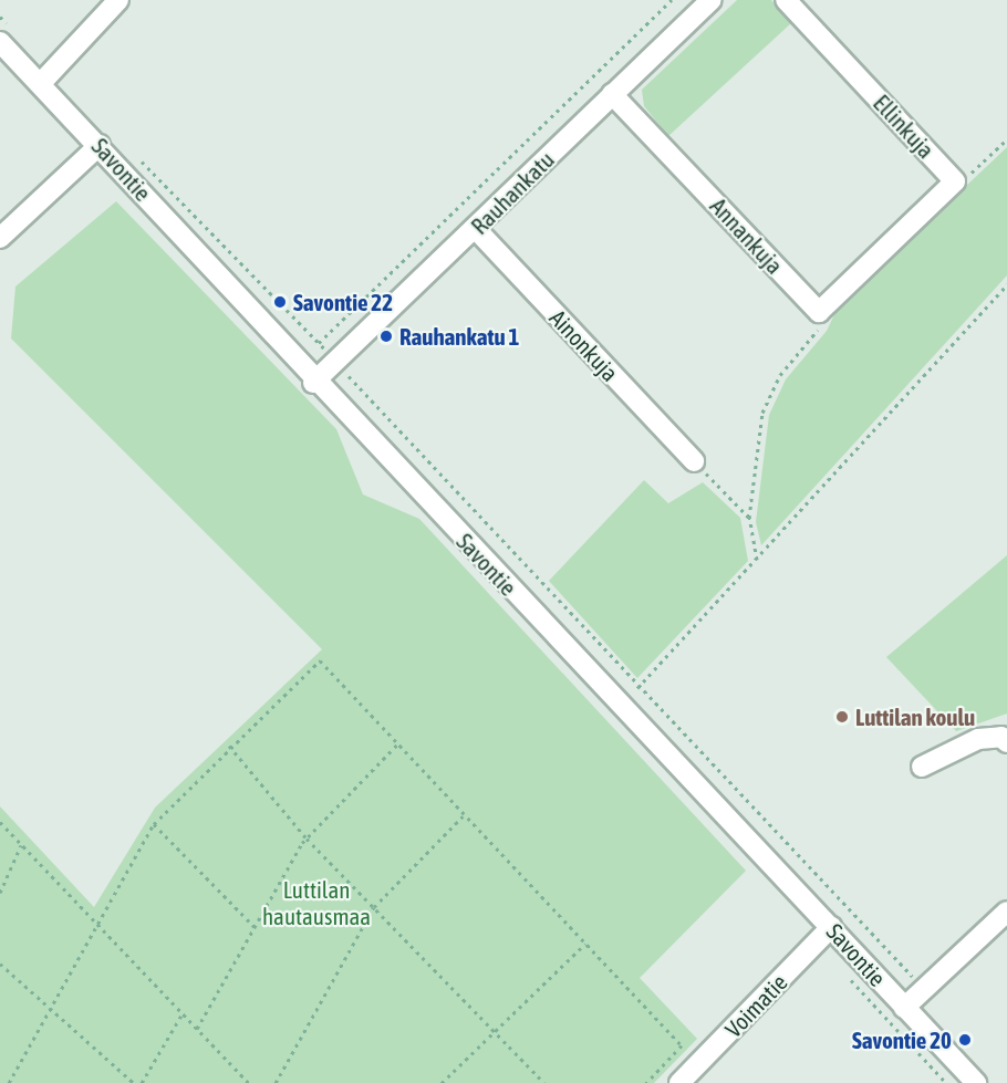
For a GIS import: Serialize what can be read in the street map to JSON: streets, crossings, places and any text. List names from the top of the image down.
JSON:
{
  "streets": {
    "street": [
      "Ellinkuja",
      "Savontie",
      "Rauhankatu",
      "Annankuja",
      "Ainonkuja",
      "Voimatie"
    ]
  },
  "crossings": [
    ["Savontie", "Rauhankatu"],
    ["Savontie", "Voimatie"],
    ["Rauhankatu", "Annankuja"],
    ["Rauhankatu", "Ainonkuja"]
  ],
  "parks": ["Luttilan hautausmaa"],
  "places": [
    "Savontie 22",
    "Rauhankatu 1",
    "Luttilan koulu",
    "Savontie 20"
  ]
}
